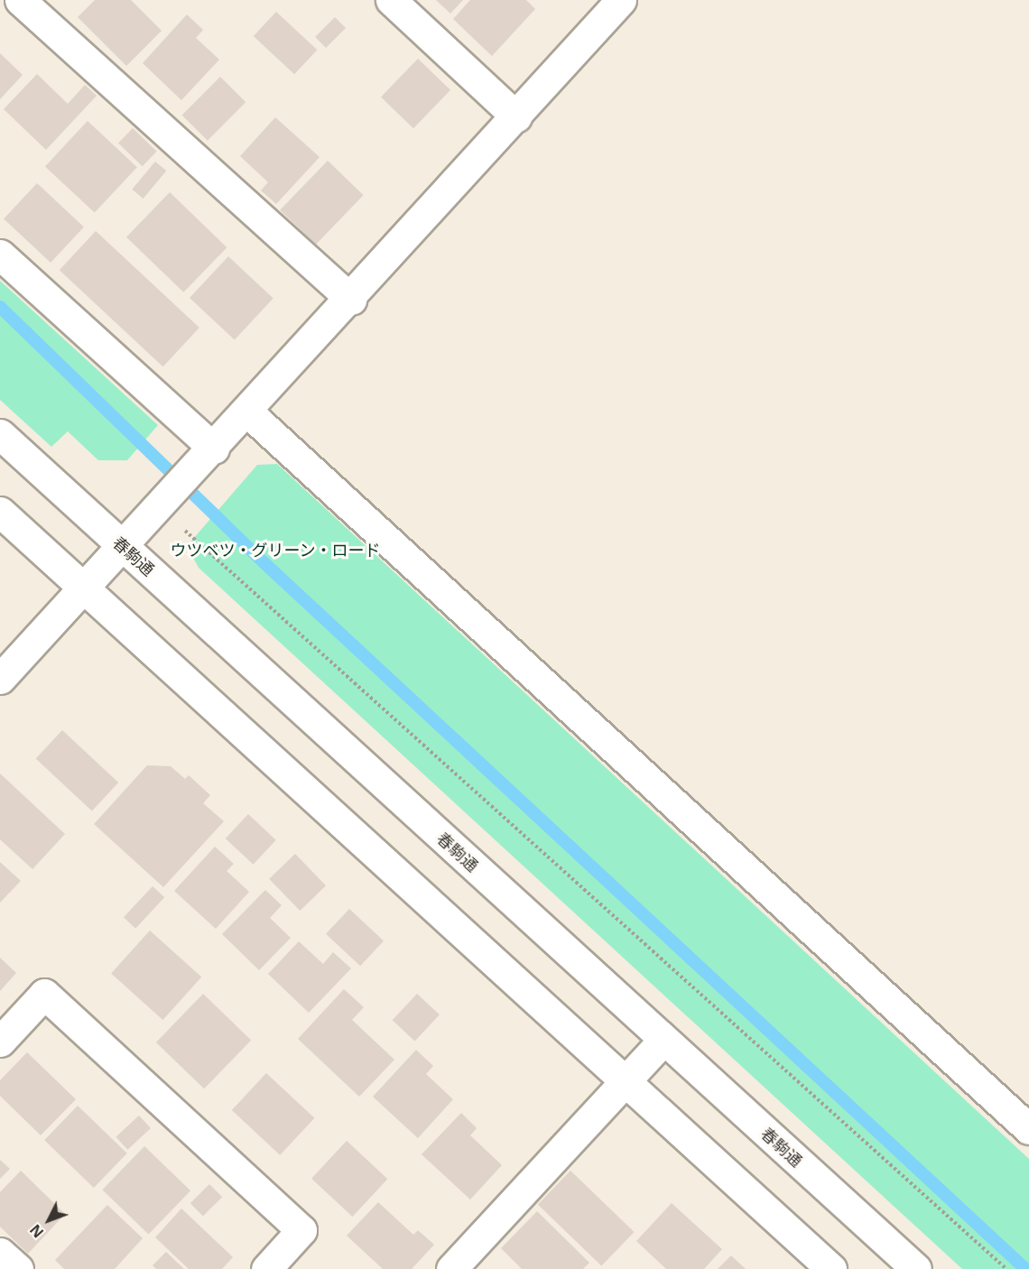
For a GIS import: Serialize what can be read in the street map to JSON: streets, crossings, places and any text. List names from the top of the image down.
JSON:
{
  "streets": {
    "street": ["春駒通"]
  },
  "parks": ["ウツベツ・グリーン・ロード"],
  "north": "bottom left"
}
